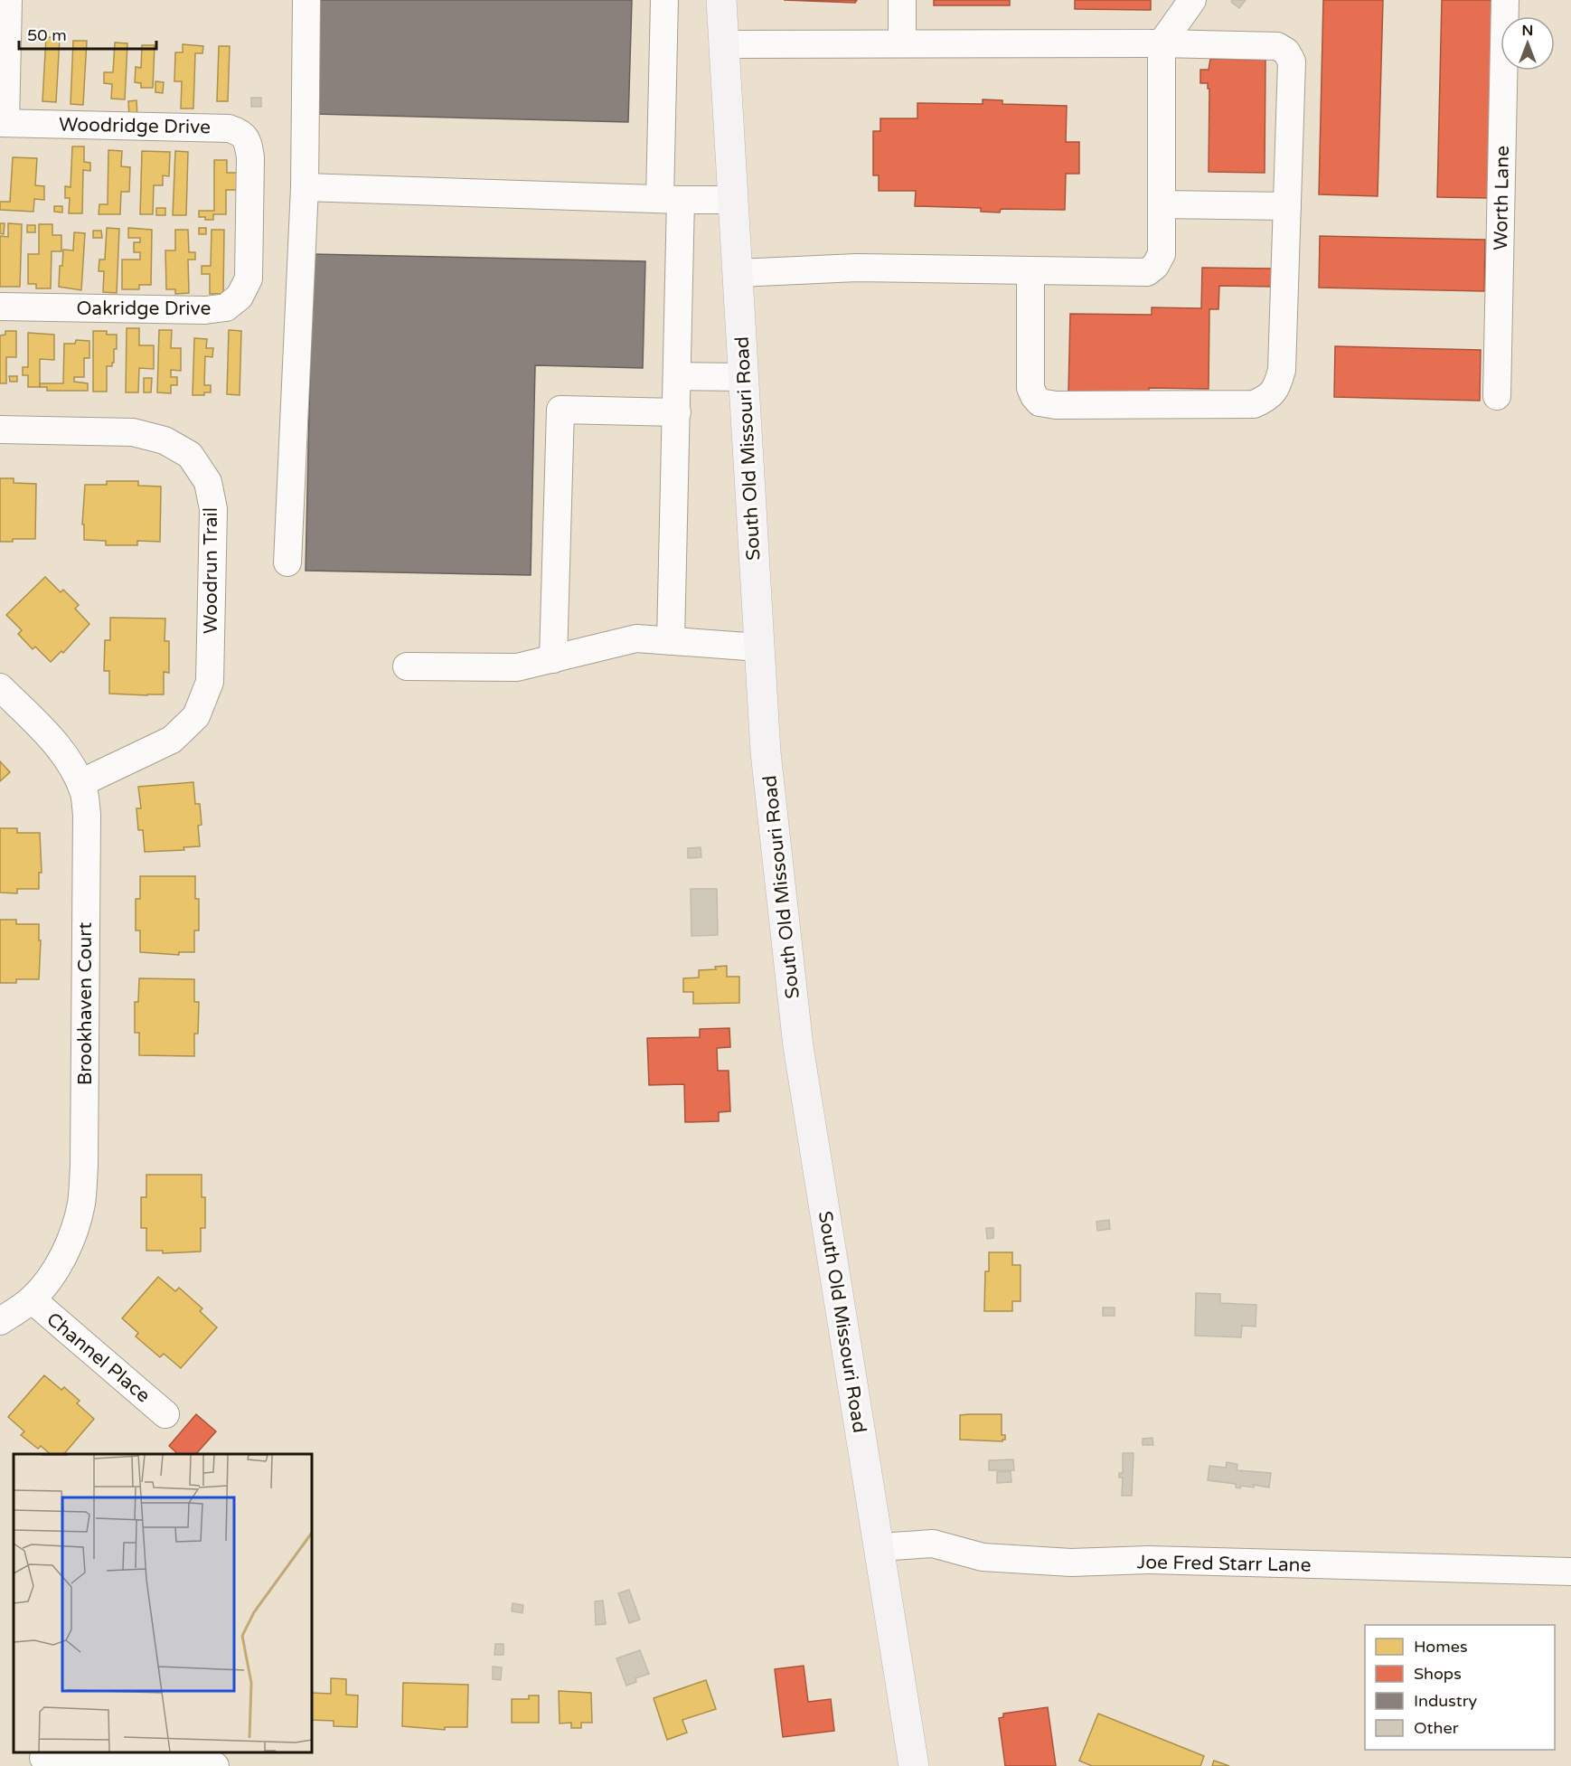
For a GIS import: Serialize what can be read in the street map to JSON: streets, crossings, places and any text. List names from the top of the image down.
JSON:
{
  "streets": {
    "main road": ["South Old Missouri Road"],
    "street": [
      "Woodridge Drive",
      "Worth Lane",
      "Oakridge Drive",
      "Woodrun Trail",
      "Brookhaven Court",
      "Channel Place",
      "Joe Fred Starr Lane"
    ]
  },
  "crossings": [
    ["Woodridge Drive", "Oakridge Drive"],
    ["South Old Missouri Road", "Joe Fred Starr Lane"],
    ["Woodrun Trail", "Brookhaven Court"],
    ["Brookhaven Court", "Channel Place"]
  ],
  "legend": [
    "Homes",
    "Shops",
    "Industry",
    "Other"
  ],
  "scale_bar": "50 m",
  "north": "top"
}
